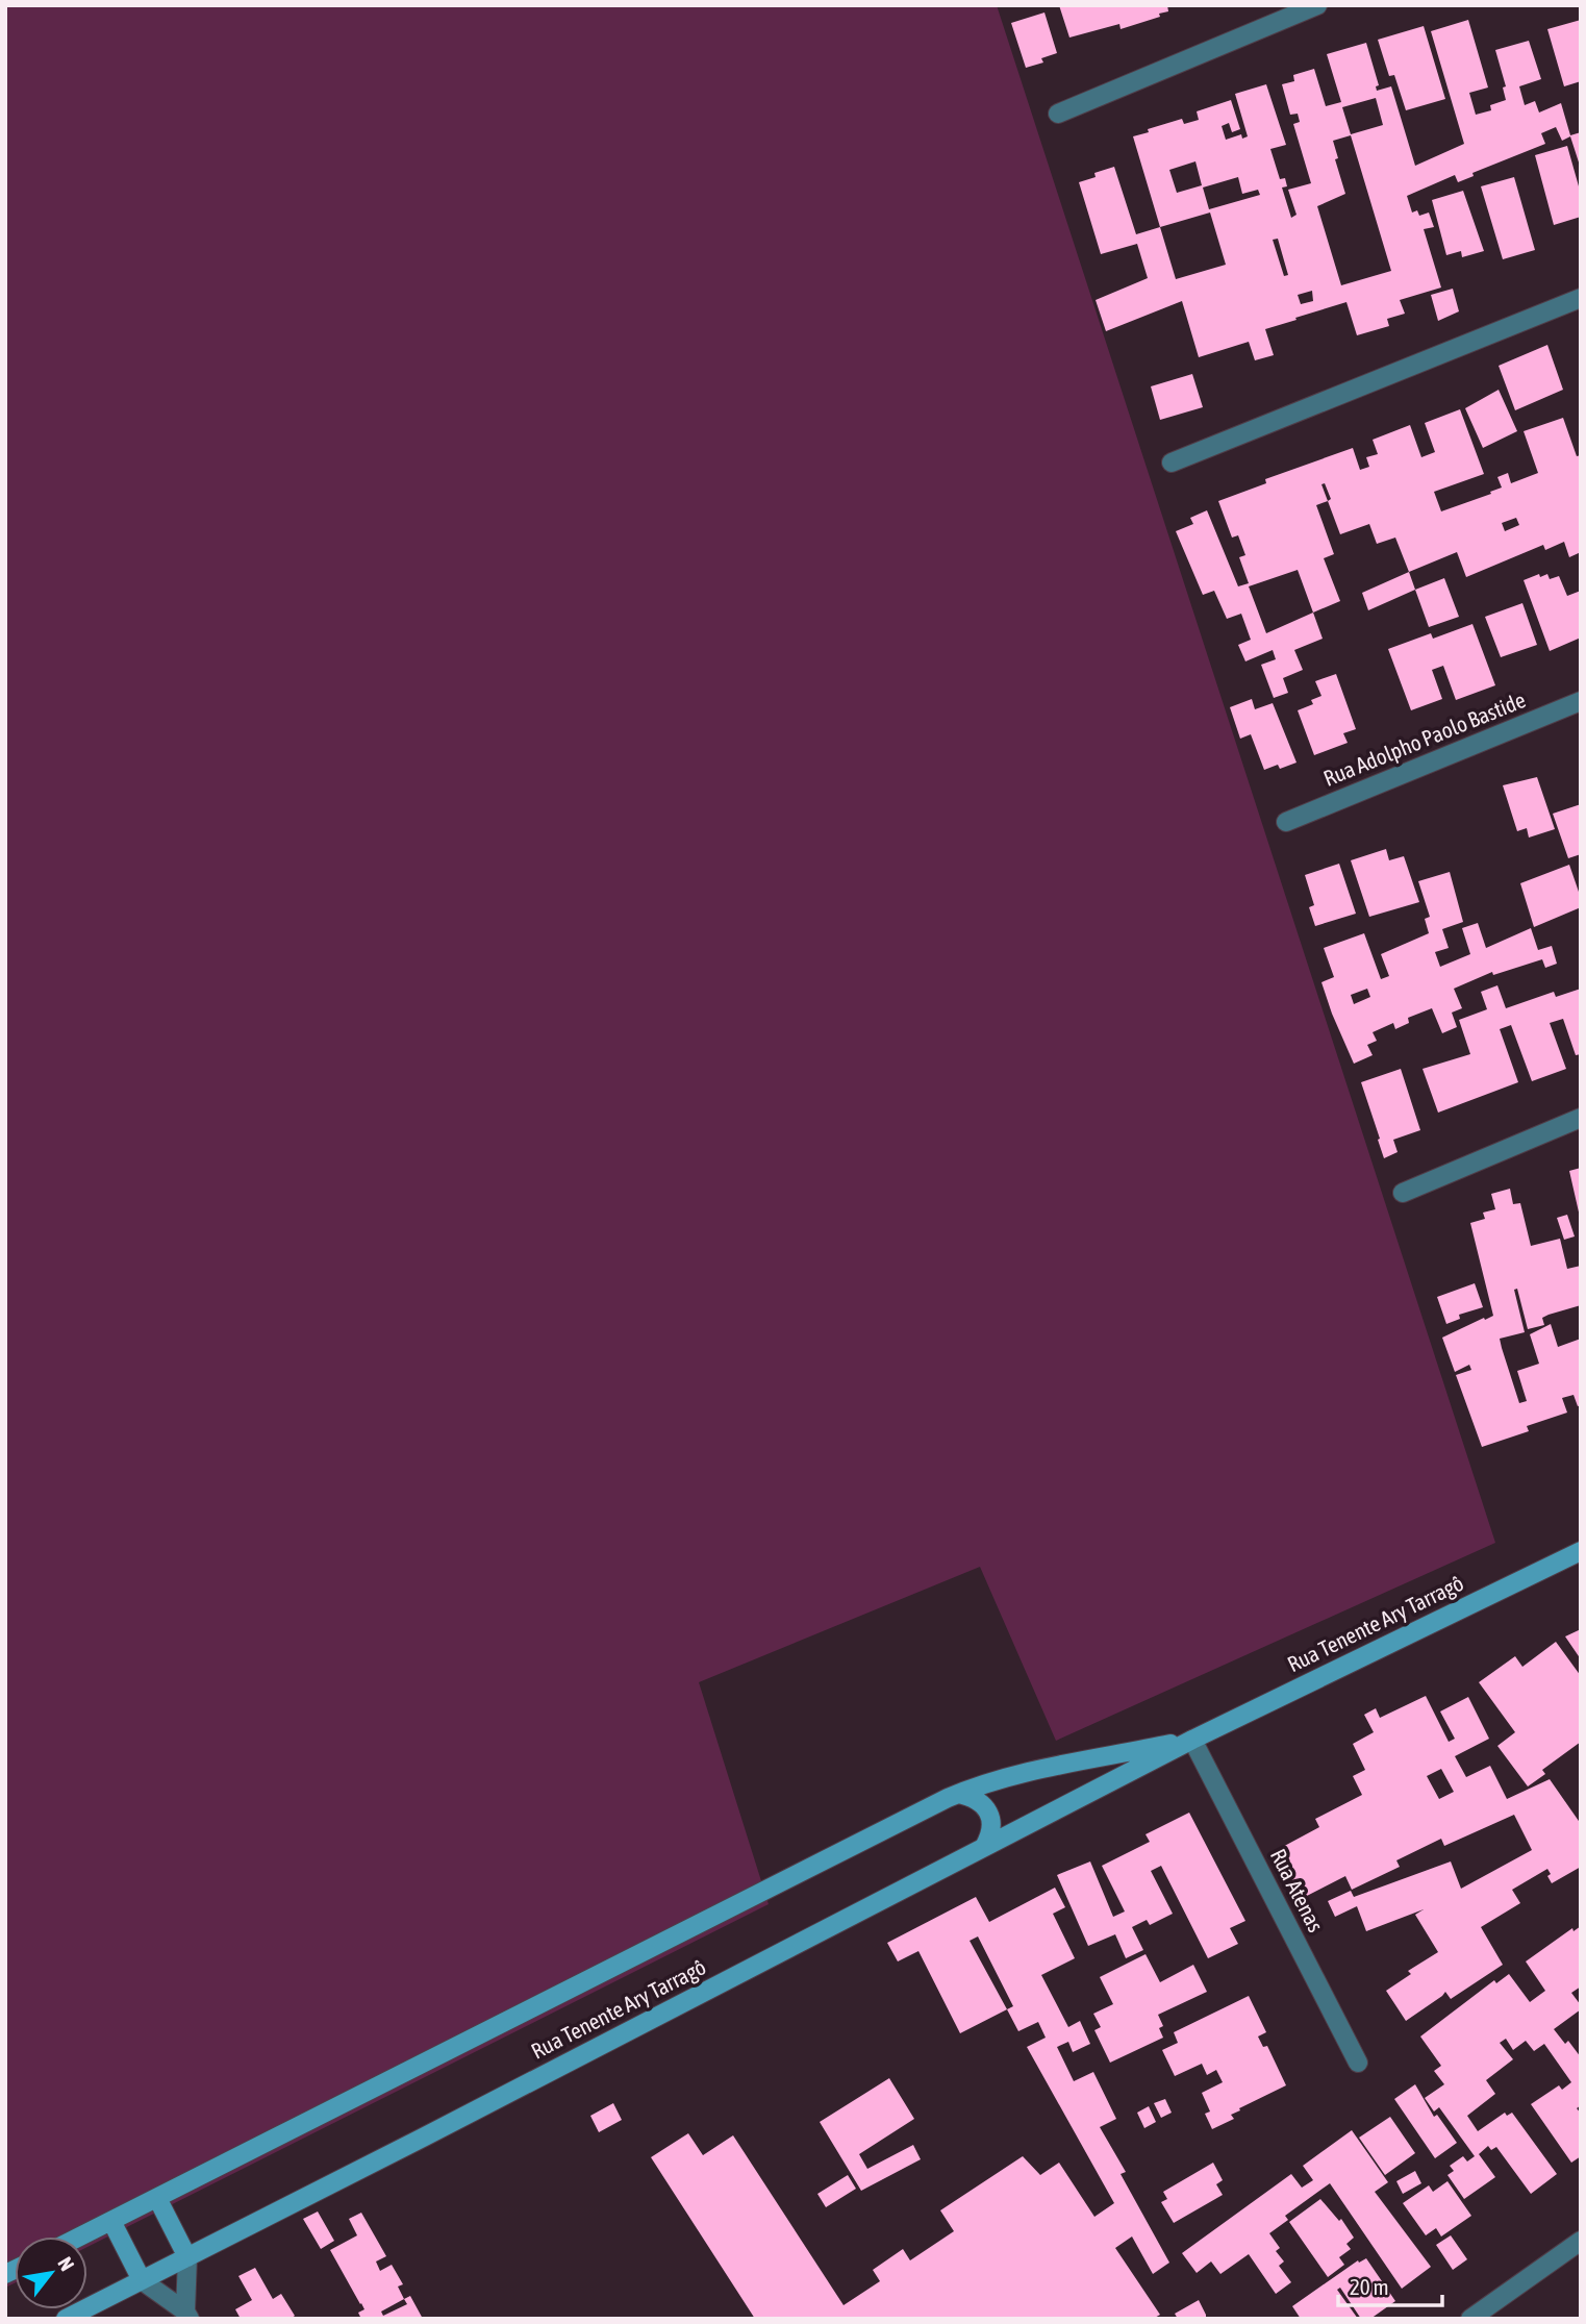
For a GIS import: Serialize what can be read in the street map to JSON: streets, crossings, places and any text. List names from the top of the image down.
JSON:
{
  "streets": {
    "main road": ["Rua Tenente Ary Tarragô"],
    "street": ["Rua Adolpho Paolo Bastide", "Rua Atenas"]
  },
  "crossings": [
    ["Rua Tenente Ary Tarragô", "Rua Atenas"]
  ],
  "scale_bar": "20 m",
  "north": "top right"
}
